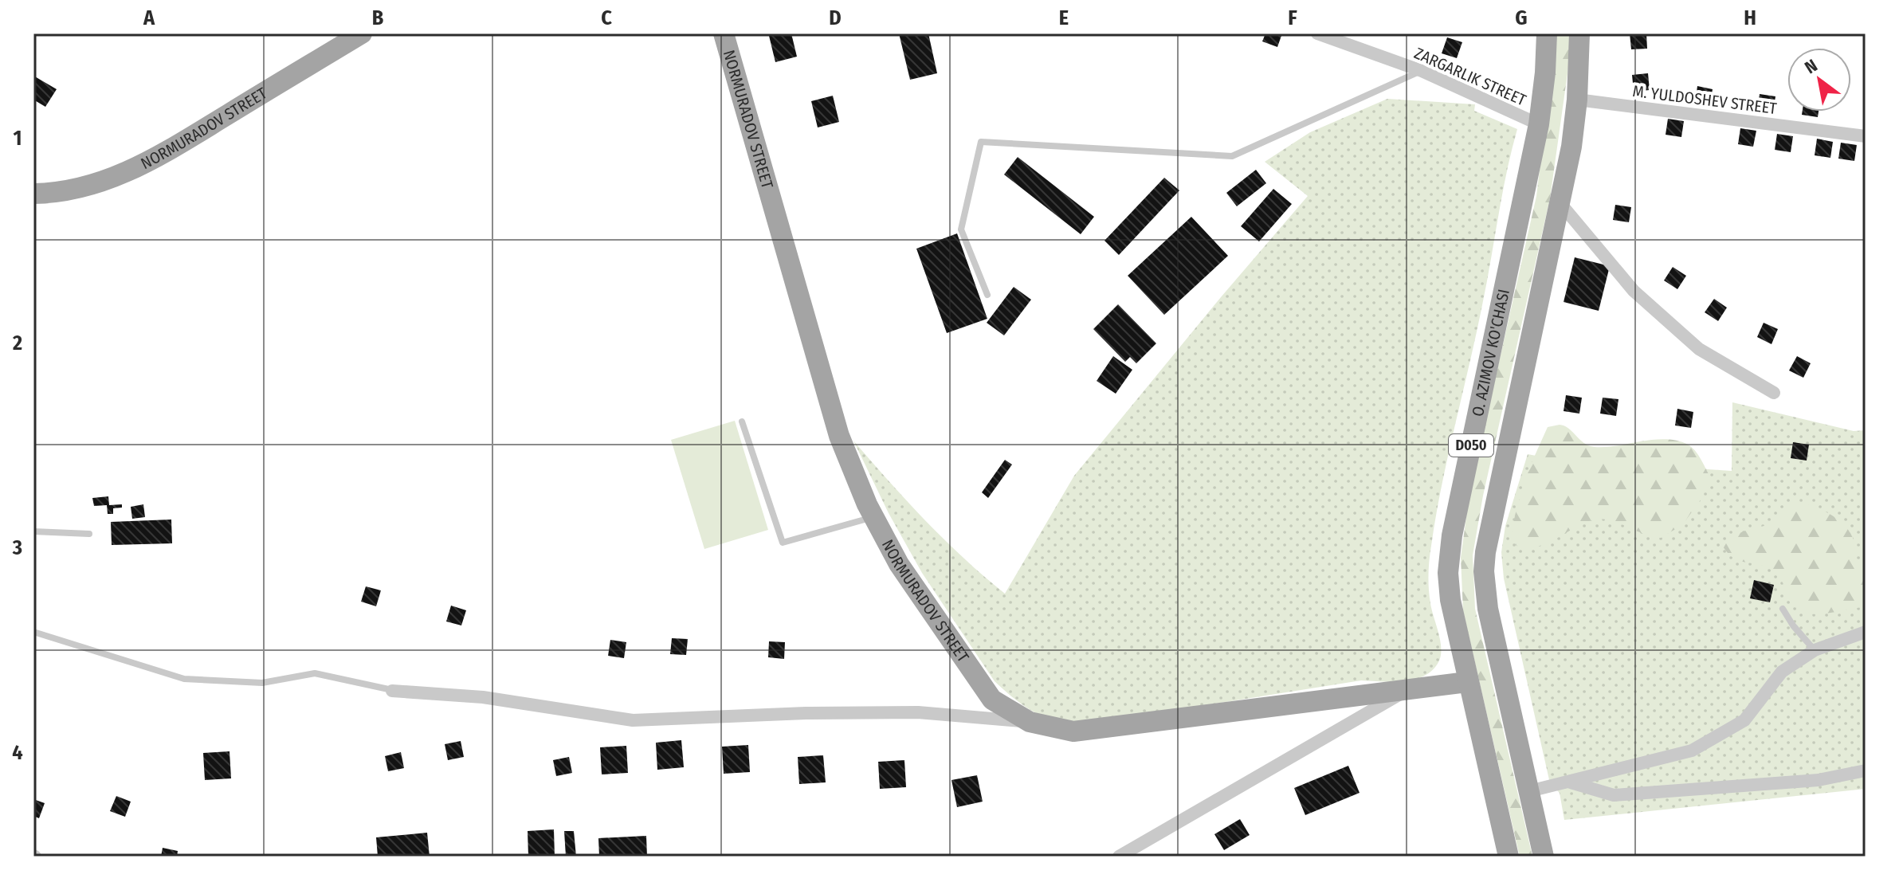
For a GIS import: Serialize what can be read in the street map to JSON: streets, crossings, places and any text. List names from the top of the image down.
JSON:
{
  "streets": {
    "main road": ["NORMURADOV STREET", "O. AZIMOV KO'CHASI", "D050"],
    "street": ["ZARGARLIK STREET", "M. YULDOSHEV STREET"]
  },
  "crossings": [
    ["ZARGARLIK STREET", "O. AZIMOV KO'CHASI"],
    ["M. YULDOSHEV STREET", "D050"],
    ["NORMURADOV STREET", "O. AZIMOV KO'CHASI"]
  ],
  "north": "top left",
  "grid": {
    "columns": [
      "A",
      "B",
      "C",
      "D",
      "E",
      "F",
      "G",
      "H"
    ],
    "rows": [
      "1",
      "2",
      "3",
      "4"
    ]
  }
}
